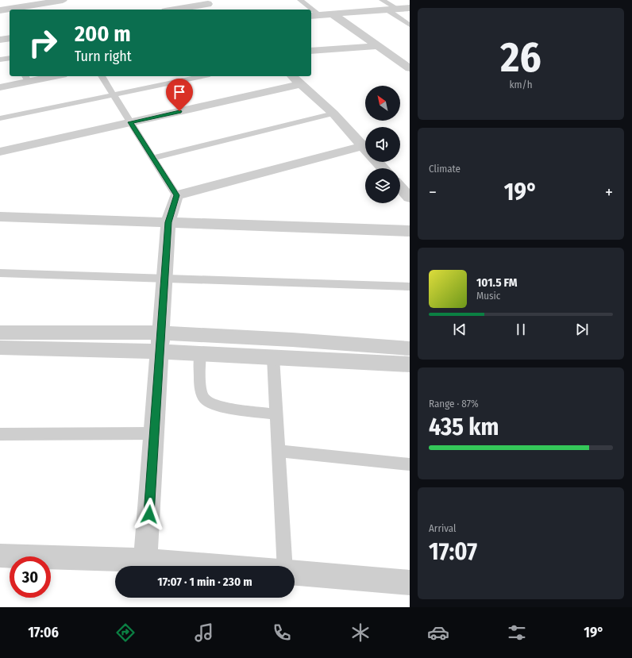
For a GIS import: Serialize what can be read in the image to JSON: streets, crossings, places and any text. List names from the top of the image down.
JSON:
{
  "north": "top left",
  "page": {
    "tile": [
      ["26", "km/h"],
      "Climate",
      ["Range · 87%", "435 km"],
      ["Arrival", "17:07"]
    ],
    "turn": ["200 m", "Turn right"],
    "heat": ["−", "19°", "+"],
    "song": ["101.5 FM", "Music"],
    "limit": "30",
    "trip": "17:07 · 1 min · 230 m",
    "tabs": ["17:06", "19°"]
  }
}
